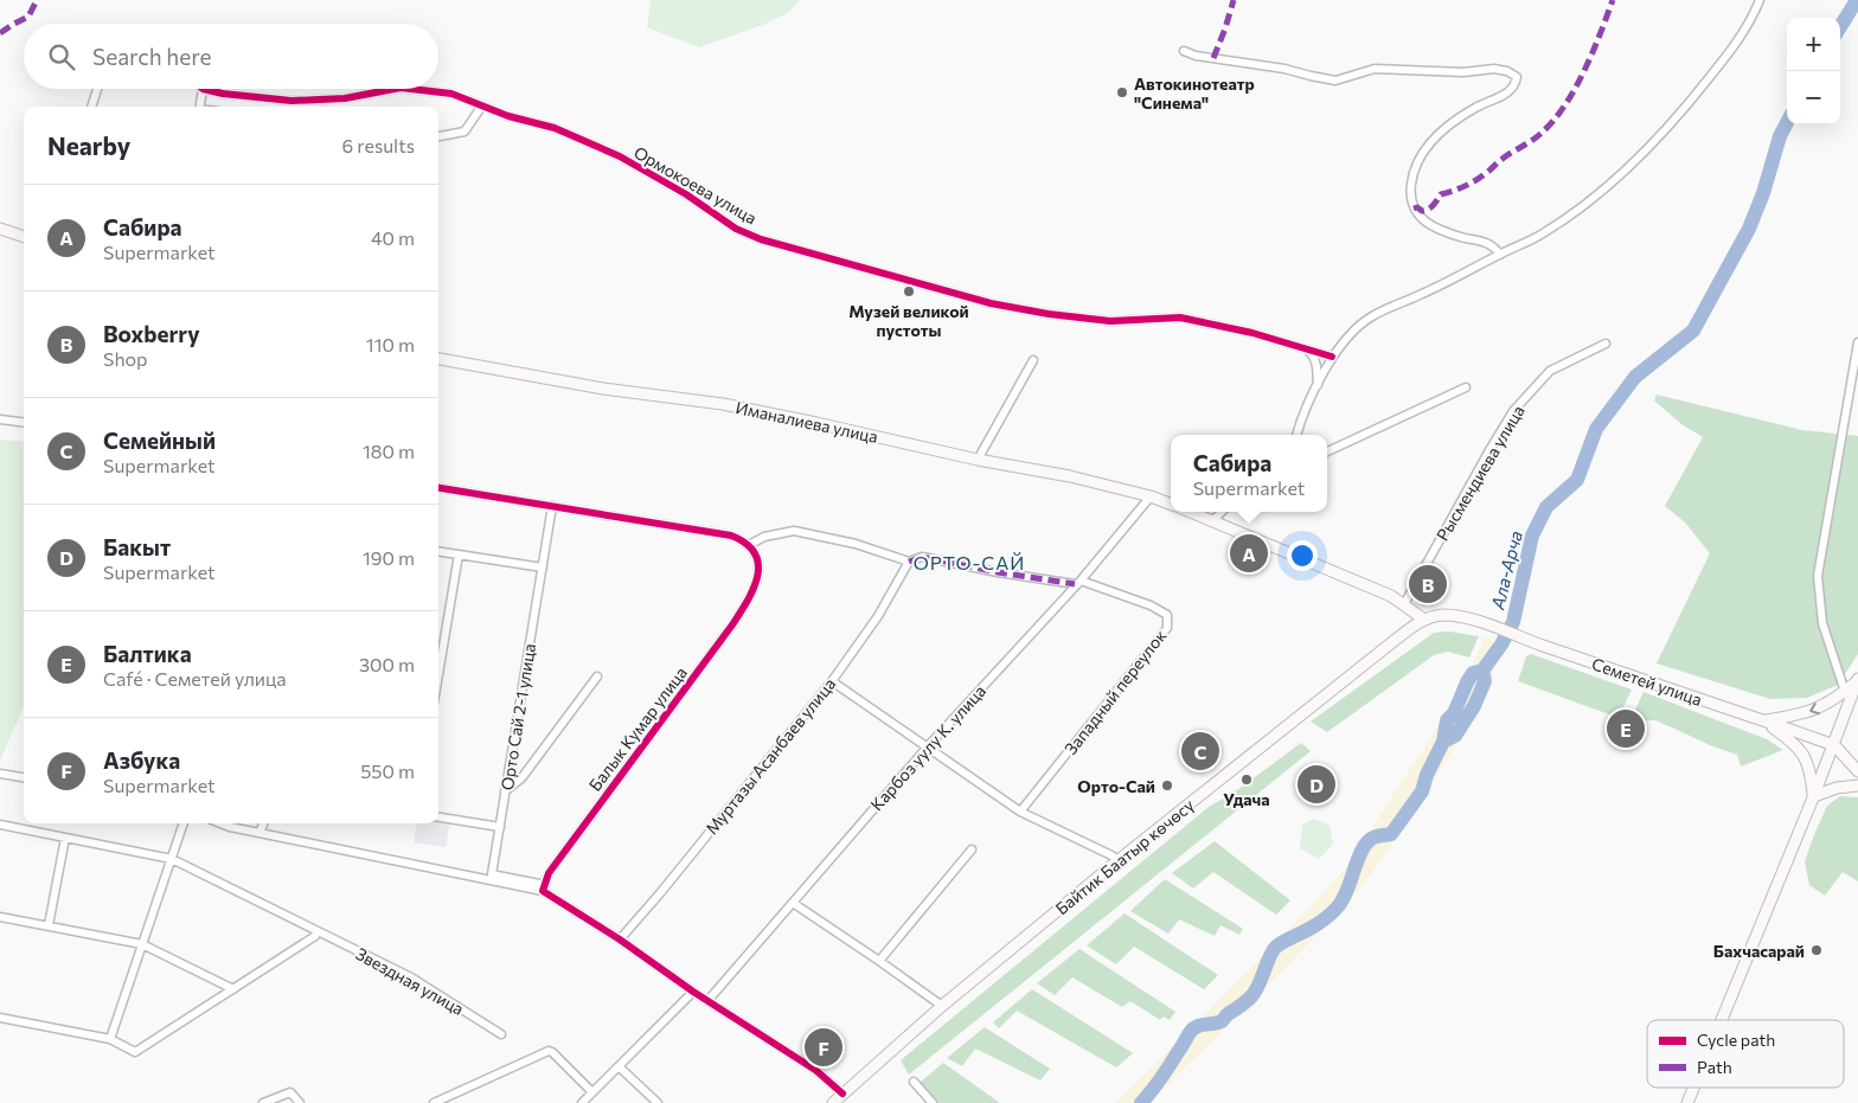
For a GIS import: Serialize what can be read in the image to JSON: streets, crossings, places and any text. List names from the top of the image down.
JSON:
{
  "streets": {
    "main road": ["Иманалиева улица", "Семетей улица", "Байтик Баатыр көчөсү"],
    "street": [
      "Ормокоева улица",
      "Рысмендиева улица",
      "Западный переулок",
      "Орто Сай 2-1 улица",
      "Балык Кумар улица",
      "Карбоз уулу К. улица",
      "Муртазы Асанбаев улица",
      "Звездная улица"
    ]
  },
  "crossings": [
    ["Иманалиева улица", "Карбоз уулу К. улица"],
    ["Семетей улица", "Байтик Баатыр көчөсү"],
    ["Западный переулок", "Карбоз уулу К. улица"],
    ["Орто Сай 2-1 улица", "Балык Кумар улица"]
  ],
  "districts": ["ОРТО-САЙ"],
  "water": ["Ала-Арча"],
  "places": [
    "Автокинотеатр \"Синема\"",
    "Музей великой пустоты",
    "Удача",
    "Орто-Сай",
    "Бахчасарай"
  ],
  "legend": ["Cycle path", "Path"],
  "page": {
    "map_buttons": ["+", "−"],
    "search": "Search here",
    "heading": ["Nearby", "6 results"],
    "list": [
      {
        "mark": "A",
        "name": "Сабира",
        "note": "Supermarket",
        "value": "40 m"
      },
      {
        "mark": "B",
        "name": "Boxberry",
        "note": "Shop",
        "value": "110 m"
      },
      {
        "mark": "C",
        "name": "Семейный",
        "note": "Supermarket",
        "value": "180 m"
      },
      {
        "mark": "D",
        "name": "Бакыт",
        "note": "Supermarket",
        "value": "190 m"
      },
      {
        "mark": "E",
        "name": "Балтика",
        "note": "Café · Семетей улица",
        "value": "300 m"
      },
      {
        "mark": "F",
        "name": "Азбука",
        "note": "Supermarket",
        "value": "550 m"
      }
    ],
    "popup": ["Сабира", "Supermarket"],
    "pins": [
      "A",
      "B",
      "E",
      "C",
      "D",
      "F"
    ]
  }
}
